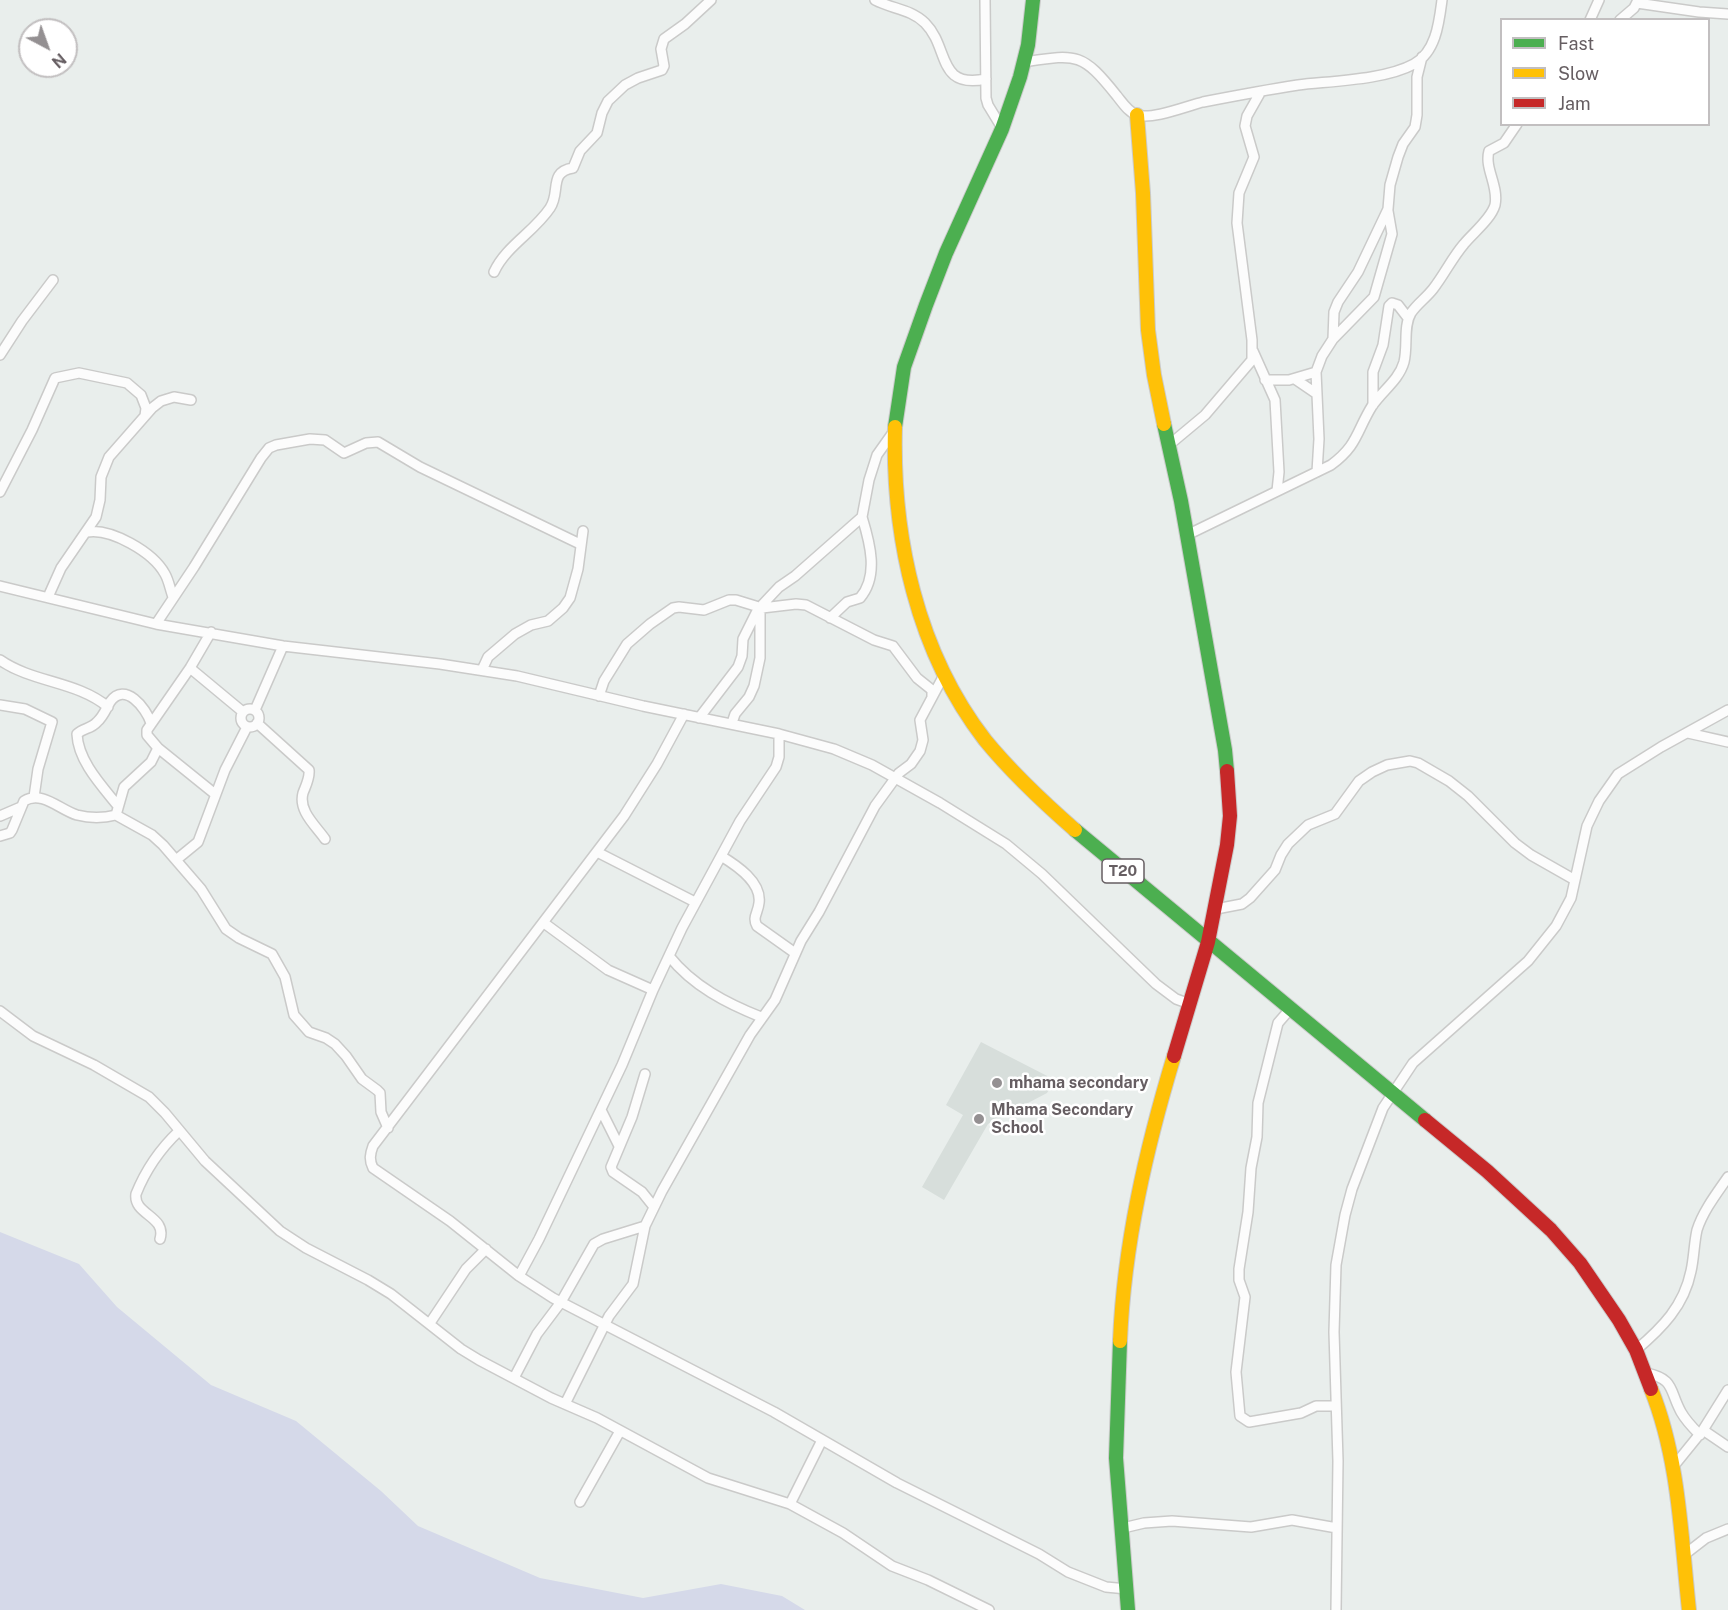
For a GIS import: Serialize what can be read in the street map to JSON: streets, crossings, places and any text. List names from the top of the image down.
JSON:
{
  "streets": {
    "main road": ["T20"]
  },
  "places": ["mhama secondary", "Mhama Secondary School"],
  "legend": ["Fast", "Slow", "Jam"],
  "north": "bottom right"
}
